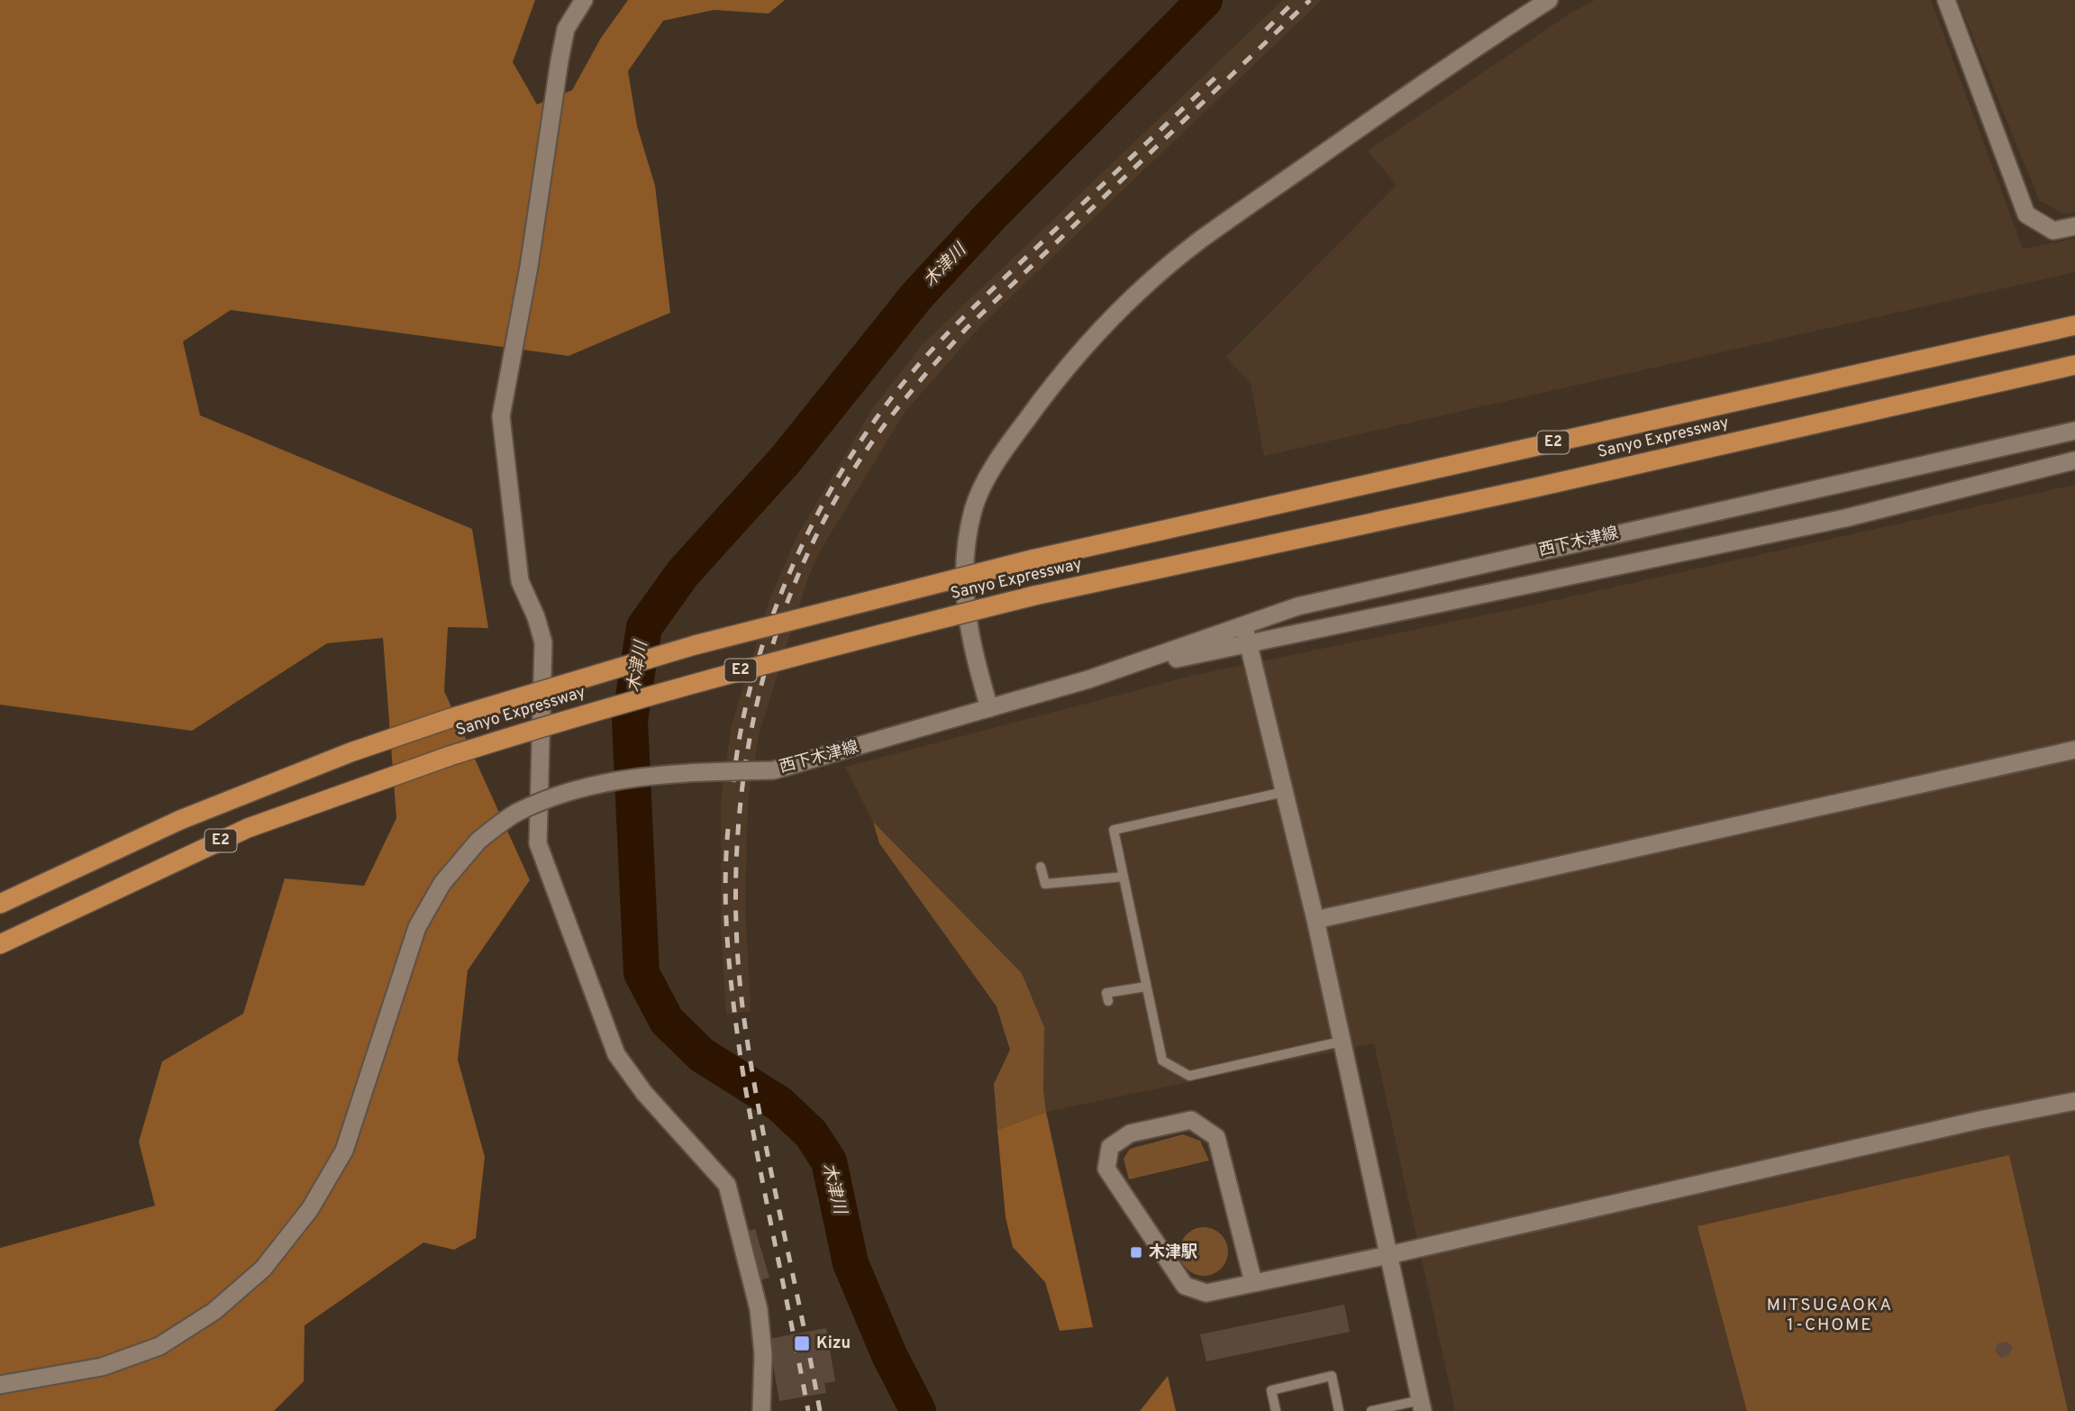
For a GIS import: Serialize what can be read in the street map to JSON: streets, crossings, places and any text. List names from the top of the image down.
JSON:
{
  "streets": {
    "highway": ["Sanyo Expressway", "E2"],
    "street": ["西下木津線"]
  },
  "districts": ["MITSUGAOKA 1-CHOME"],
  "water": ["木津川"],
  "places": {
    "transit": ["木津駅", "Kizu"]
  }
}
